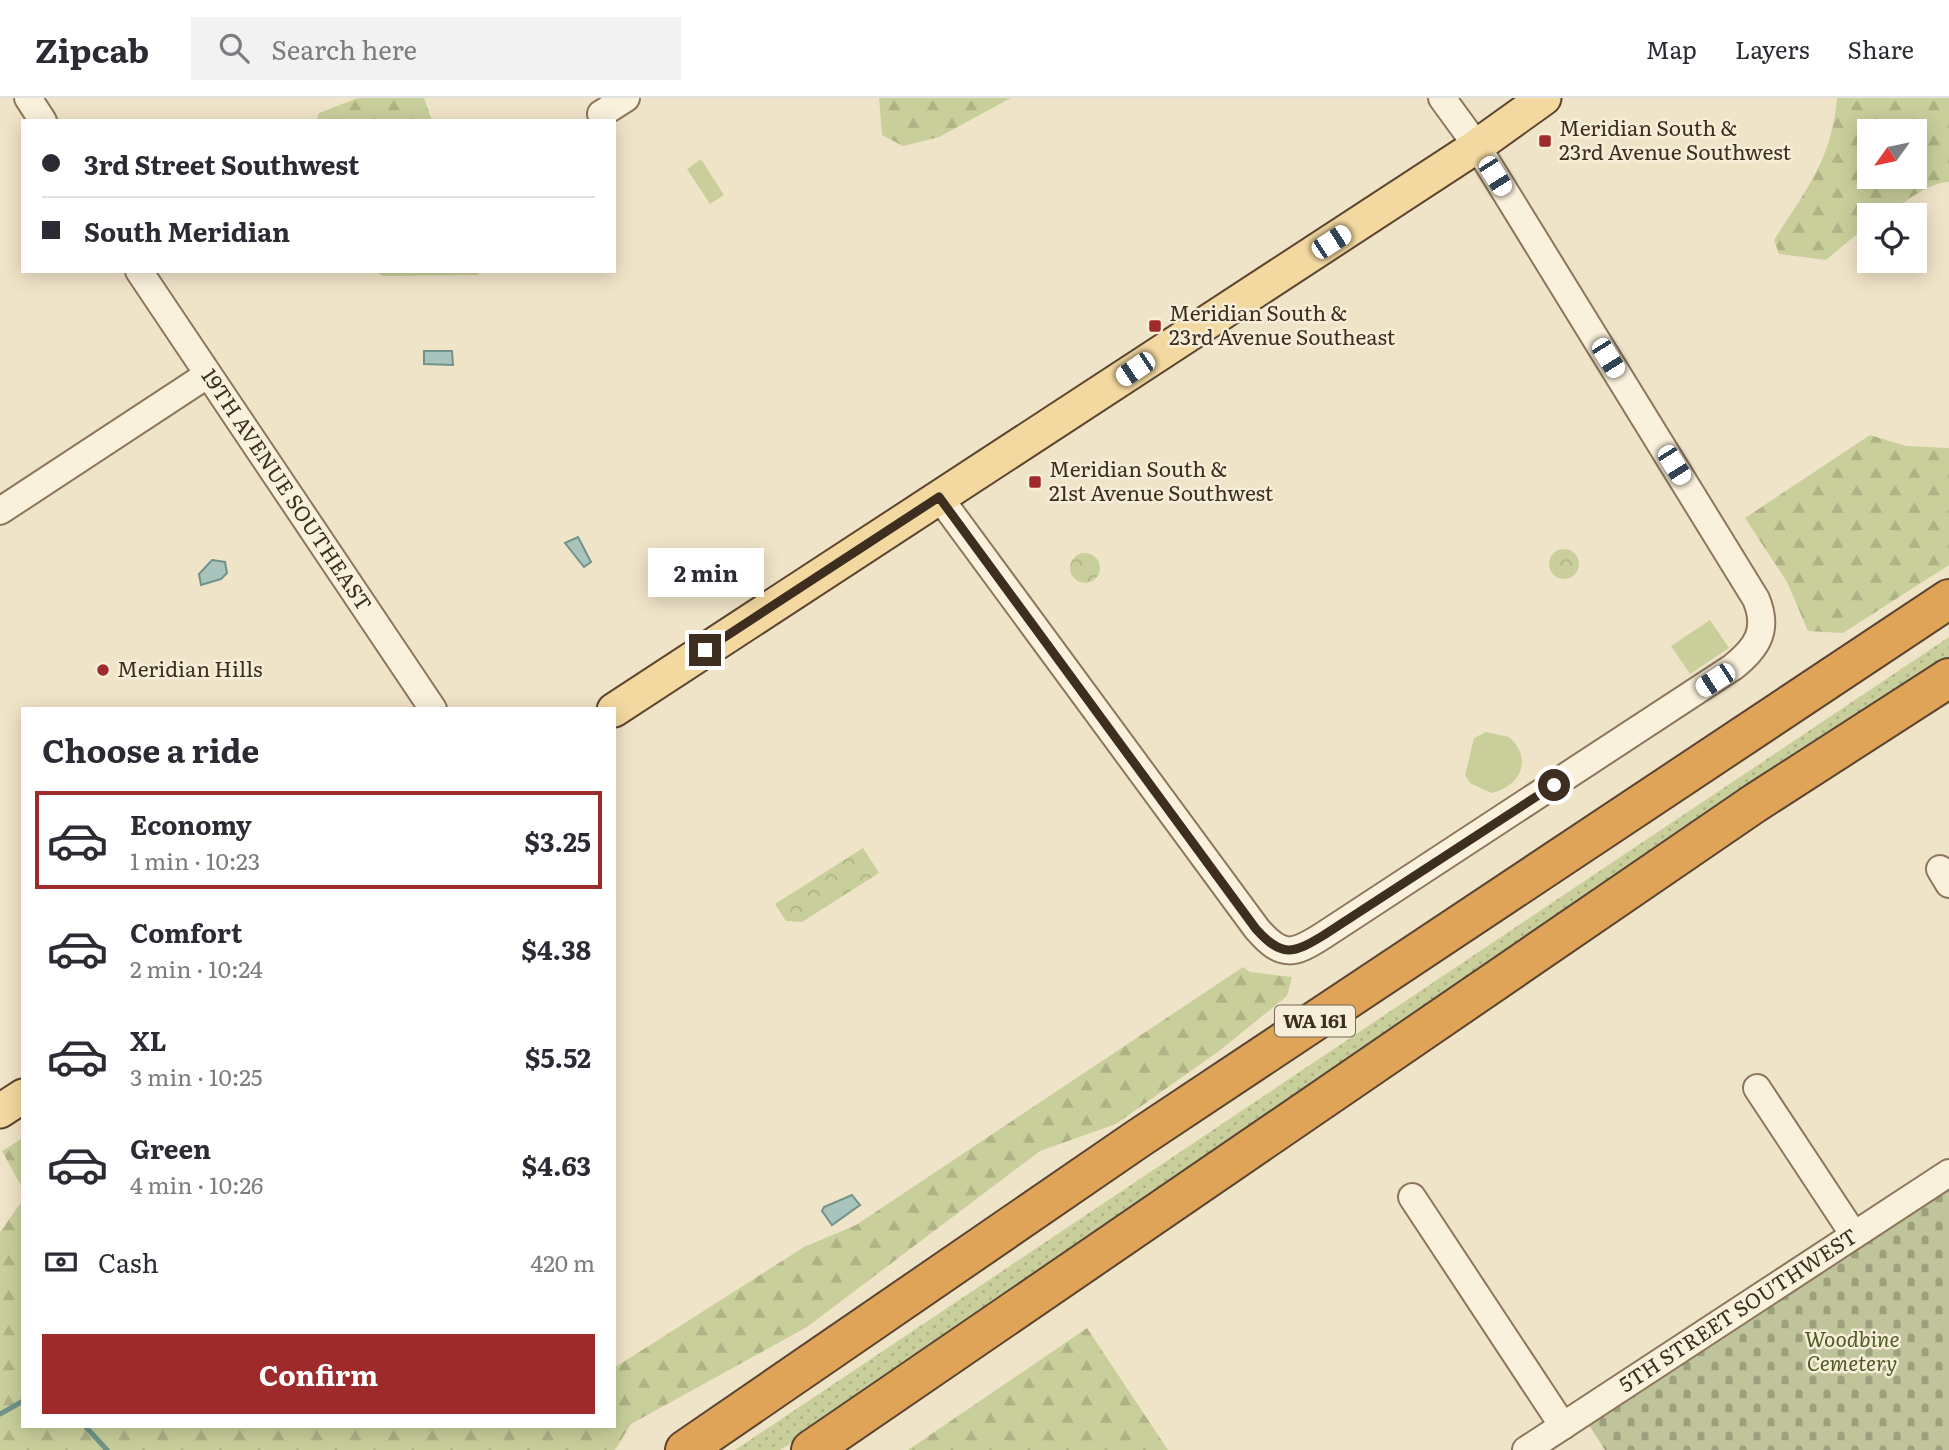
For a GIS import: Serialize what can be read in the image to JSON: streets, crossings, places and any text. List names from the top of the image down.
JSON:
{
  "streets": {
    "highway": ["WA 161"],
    "street": ["19TH AVENUE SOUTHEAST", "5TH STREET SOUTHWEST"]
  },
  "parks": ["Woodbine Cemetery"],
  "places": {
    "transit": ["Meridian South & 23rd Avenue Southwest", "Meridian South & 23rd Avenue Southeast", "Meridian South & 21st Avenue Southwest"],
    "other": ["Meridian Hills"]
  },
  "north": "bottom left",
  "page": {
    "header": "Zipcab",
    "search": "Search here",
    "nav": ["Map", "Layers", "Share"],
    "banner": ["3rd Street Southwest", "South Meridian"],
    "bubble": "2 min",
    "heading": "Choose a ride",
    "list": [
      {
        "name": "Economy",
        "note": "1 min · 10:23",
        "value": "$3.25"
      },
      {
        "name": "Comfort",
        "note": "2 min · 10:24",
        "value": "$4.38"
      },
      {
        "name": "XL",
        "note": "3 min · 10:25",
        "value": "$5.52"
      },
      {
        "name": "Green",
        "note": "4 min · 10:26",
        "value": "$4.63"
      }
    ],
    "pay": ["Cash", "420 m"],
    "buttons": "Confirm"
  }
}
